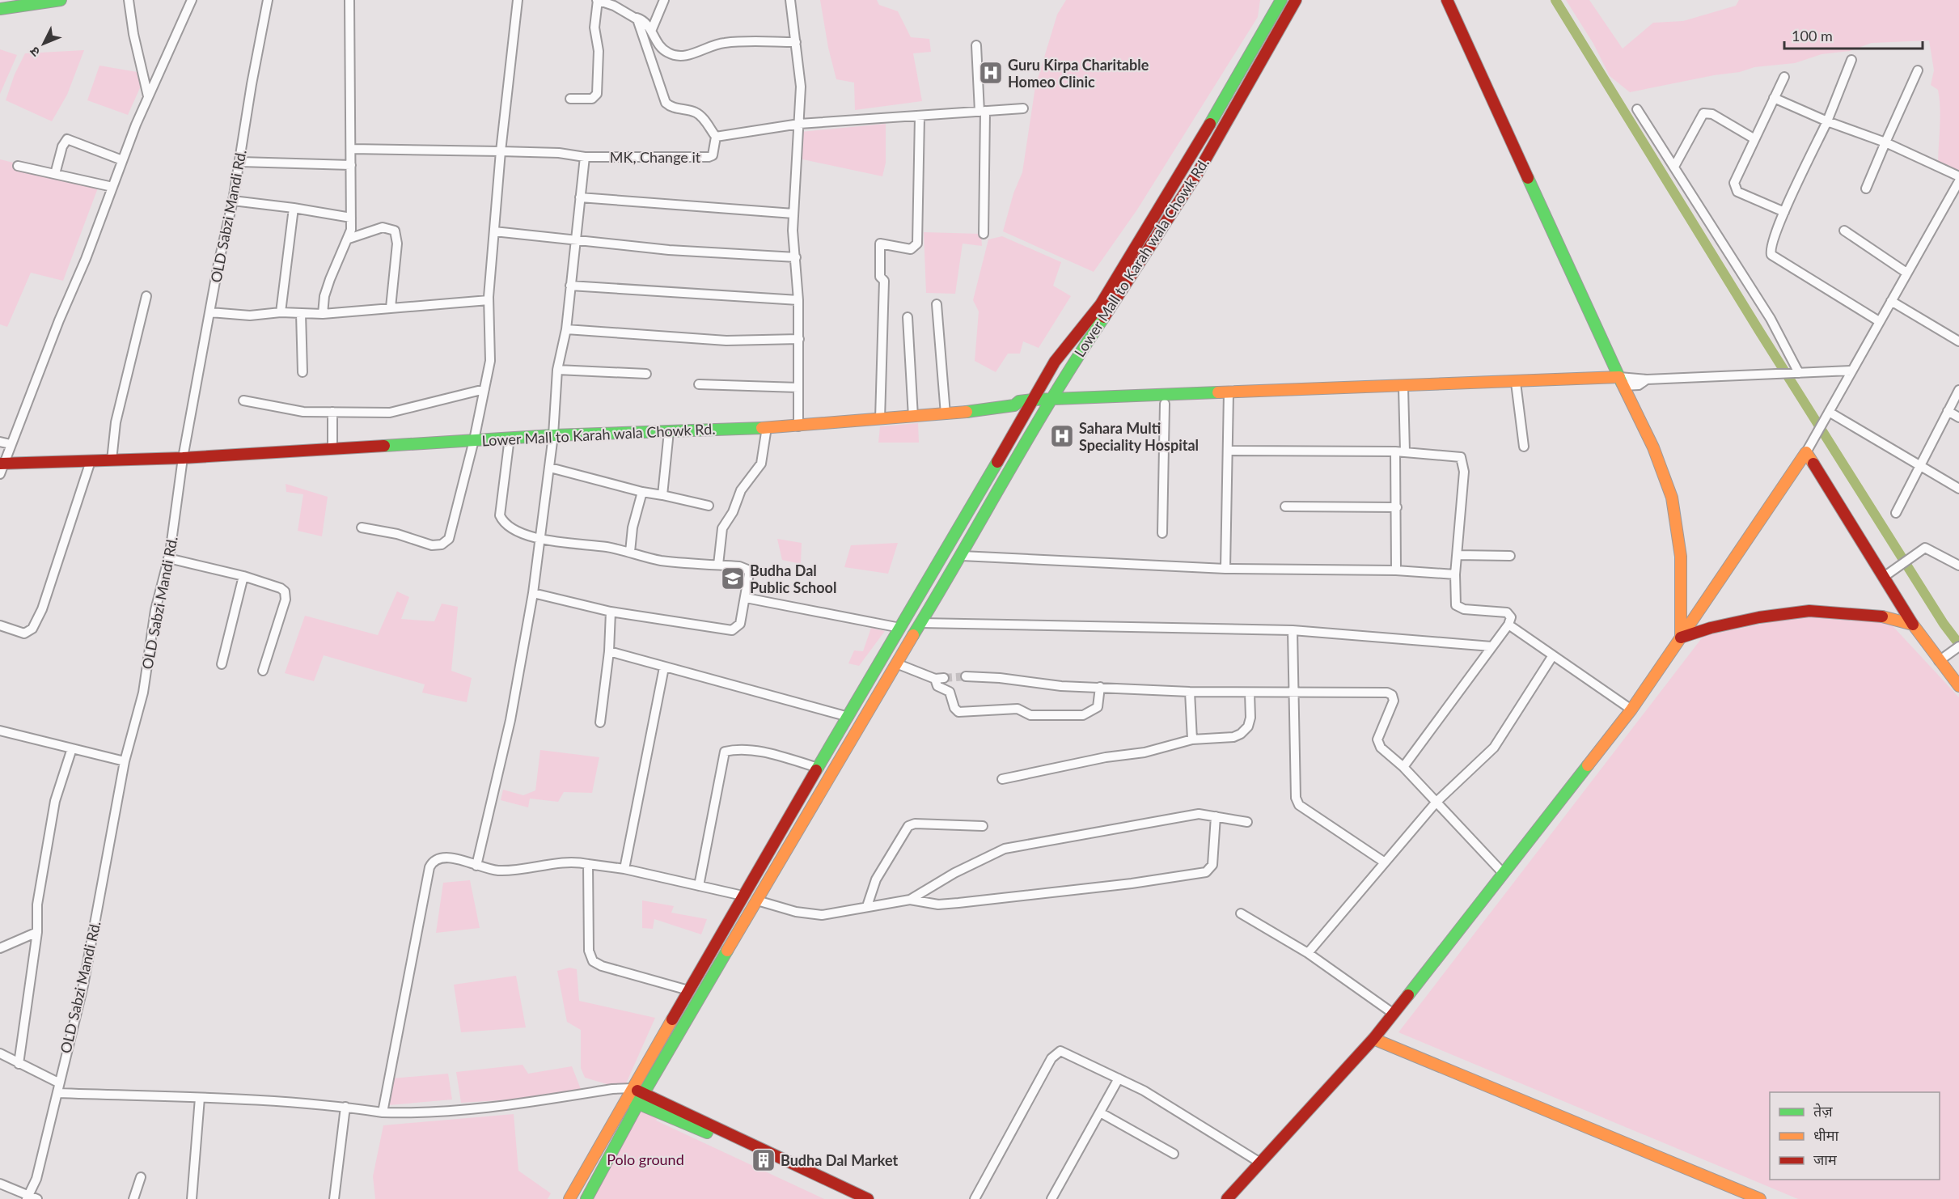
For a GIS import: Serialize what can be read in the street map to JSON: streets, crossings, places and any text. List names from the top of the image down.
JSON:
{
  "streets": {
    "main road": ["Lower Mall to Karah wala Chowk Rd."],
    "street": ["MK, Change it", "OLD Sabzi Mandi Rd."]
  },
  "crossings": [
    ["OLD Sabzi Mandi Rd.", "Lower Mall to Karah wala Chowk Rd."]
  ],
  "parks": ["Polo ground"],
  "places": {
    "hospital": ["Guru Kirpa Charitable Homeo Clinic", "Sahara Multi Speciality Hospital"],
    "school or university": ["Budha Dal Public School"],
    "building": ["Budha Dal Market"]
  },
  "legend": ["तेज़", "धीमा", "जाम"],
  "scale_bar": "100 m",
  "north": "bottom left"
}
